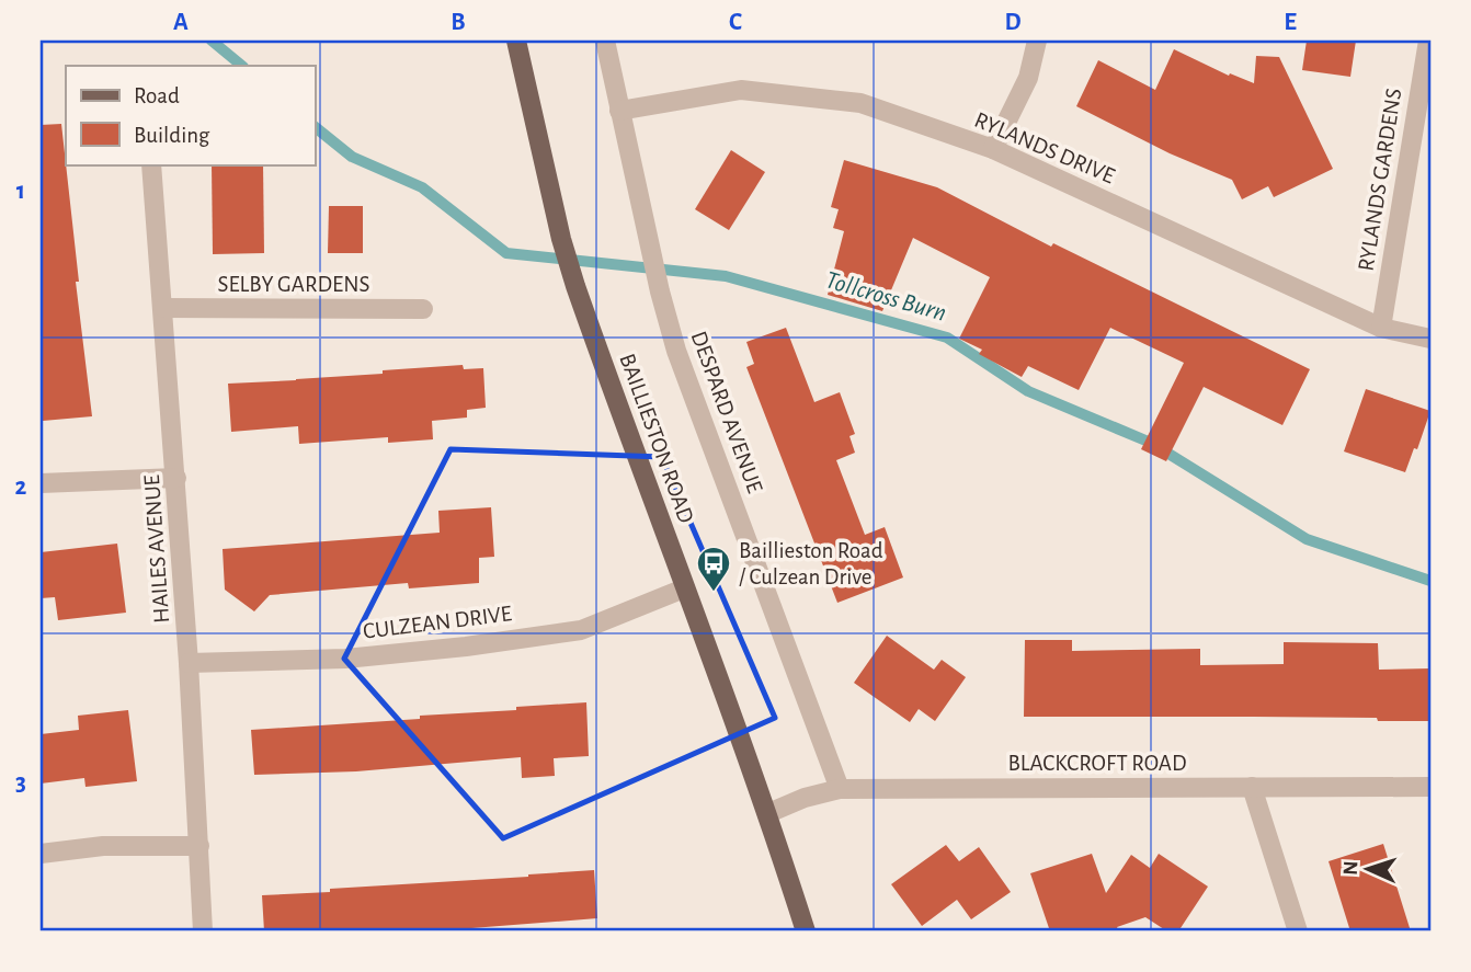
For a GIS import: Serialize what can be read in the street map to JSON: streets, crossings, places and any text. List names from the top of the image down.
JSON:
{
  "streets": {
    "main road": ["BAILLIESTON ROAD"],
    "street": [
      "RYLANDS DRIVE",
      "RYLANDS GARDENS",
      "SELBY GARDENS",
      "DESPARD AVENUE",
      "HAILES AVENUE",
      "CULZEAN DRIVE",
      "BLACKCROFT ROAD"
    ]
  },
  "crossings": [
    ["RYLANDS DRIVE", "RYLANDS GARDENS"],
    ["RYLANDS DRIVE", "DESPARD AVENUE"],
    ["SELBY GARDENS", "HAILES AVENUE"],
    ["DESPARD AVENUE", "BLACKCROFT ROAD"],
    ["BAILLIESTON ROAD", "CULZEAN DRIVE"],
    ["BAILLIESTON ROAD", "BLACKCROFT ROAD"],
    ["HAILES AVENUE", "CULZEAN DRIVE"]
  ],
  "water": ["Tollcross Burn"],
  "places": {
    "bus stop": ["Baillieston Road / Culzean Drive"]
  },
  "legend": ["Road", "Building"],
  "north": "left",
  "grid": {
    "columns": [
      "A",
      "B",
      "C",
      "D",
      "E"
    ],
    "rows": ["1", "2", "3"]
  }
}
